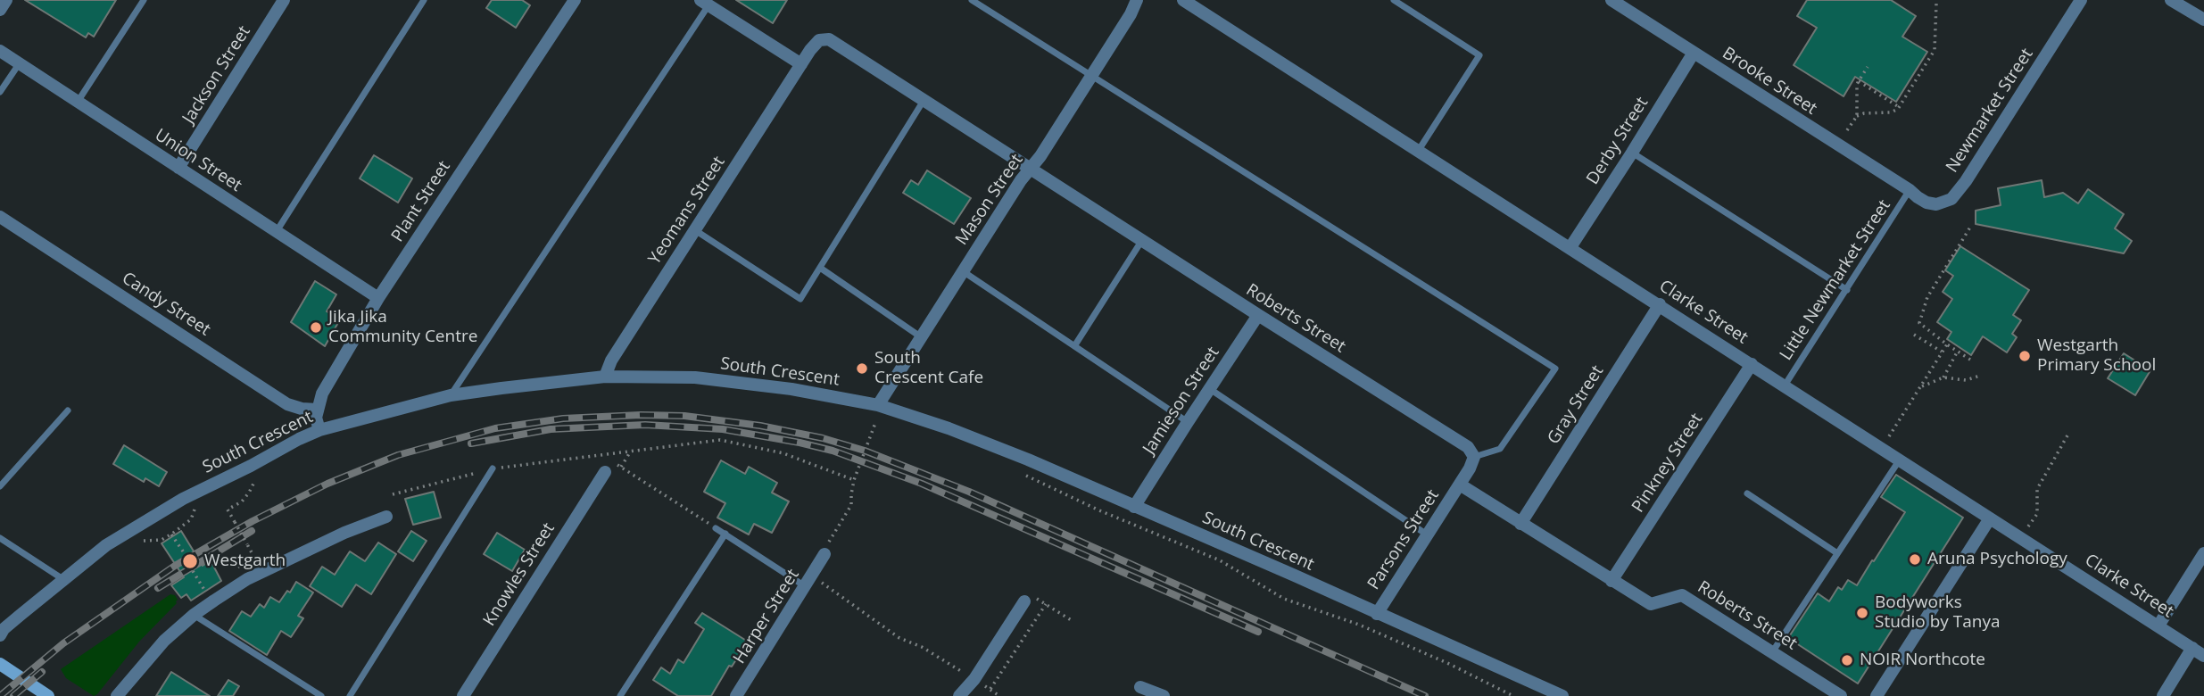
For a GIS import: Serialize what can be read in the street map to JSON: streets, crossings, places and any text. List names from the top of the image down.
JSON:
{
  "streets": {
    "street": [
      "Jackson Street",
      "Brooke Street",
      "Newmarket Street",
      "Derby Street",
      "Union Street",
      "Mason Street",
      "Plant Street",
      "Yeomans Street",
      "Candy Street",
      "Clarke Street",
      "Roberts Street",
      "South Crescent",
      "Jamieson Street",
      "Gray Street",
      "Pinkney Street",
      "Parsons Street",
      "Knowles Street",
      "Harper Street"
    ],
    "lane": ["Little Newmarket Street"]
  },
  "crossings": [
    ["Jackson Street", "Union Street"],
    ["Brooke Street", "Newmarket Street"],
    ["Brooke Street", "Derby Street"],
    ["Brooke Street", "Little Newmarket Street"],
    ["Newmarket Street", "Little Newmarket Street"],
    ["Derby Street", "Clarke Street"],
    ["Union Street", "Plant Street"],
    ["Mason Street", "Roberts Street"],
    ["Mason Street", "South Crescent"],
    ["Plant Street", "Candy Street"],
    ["Yeomans Street", "Roberts Street"],
    ["Yeomans Street", "South Crescent"],
    ["Little Newmarket Street", "Clarke Street"],
    ["Clarke Street", "Gray Street"],
    ["Clarke Street", "Pinkney Street"],
    ["Roberts Street", "Jamieson Street"],
    ["Roberts Street", "Gray Street"],
    ["Roberts Street", "Pinkney Street"],
    ["Roberts Street", "Parsons Street"],
    ["South Crescent", "Jamieson Street"],
    ["South Crescent", "Parsons Street"]
  ],
  "places": [
    "Jika Jika Community Centre",
    "Westgarth Primary School",
    "South Crescent Cafe",
    "Aruna Psychology",
    "Westgarth",
    "Bodyworks Studio by Tanya",
    "NOIR Northcote"
  ]
}
